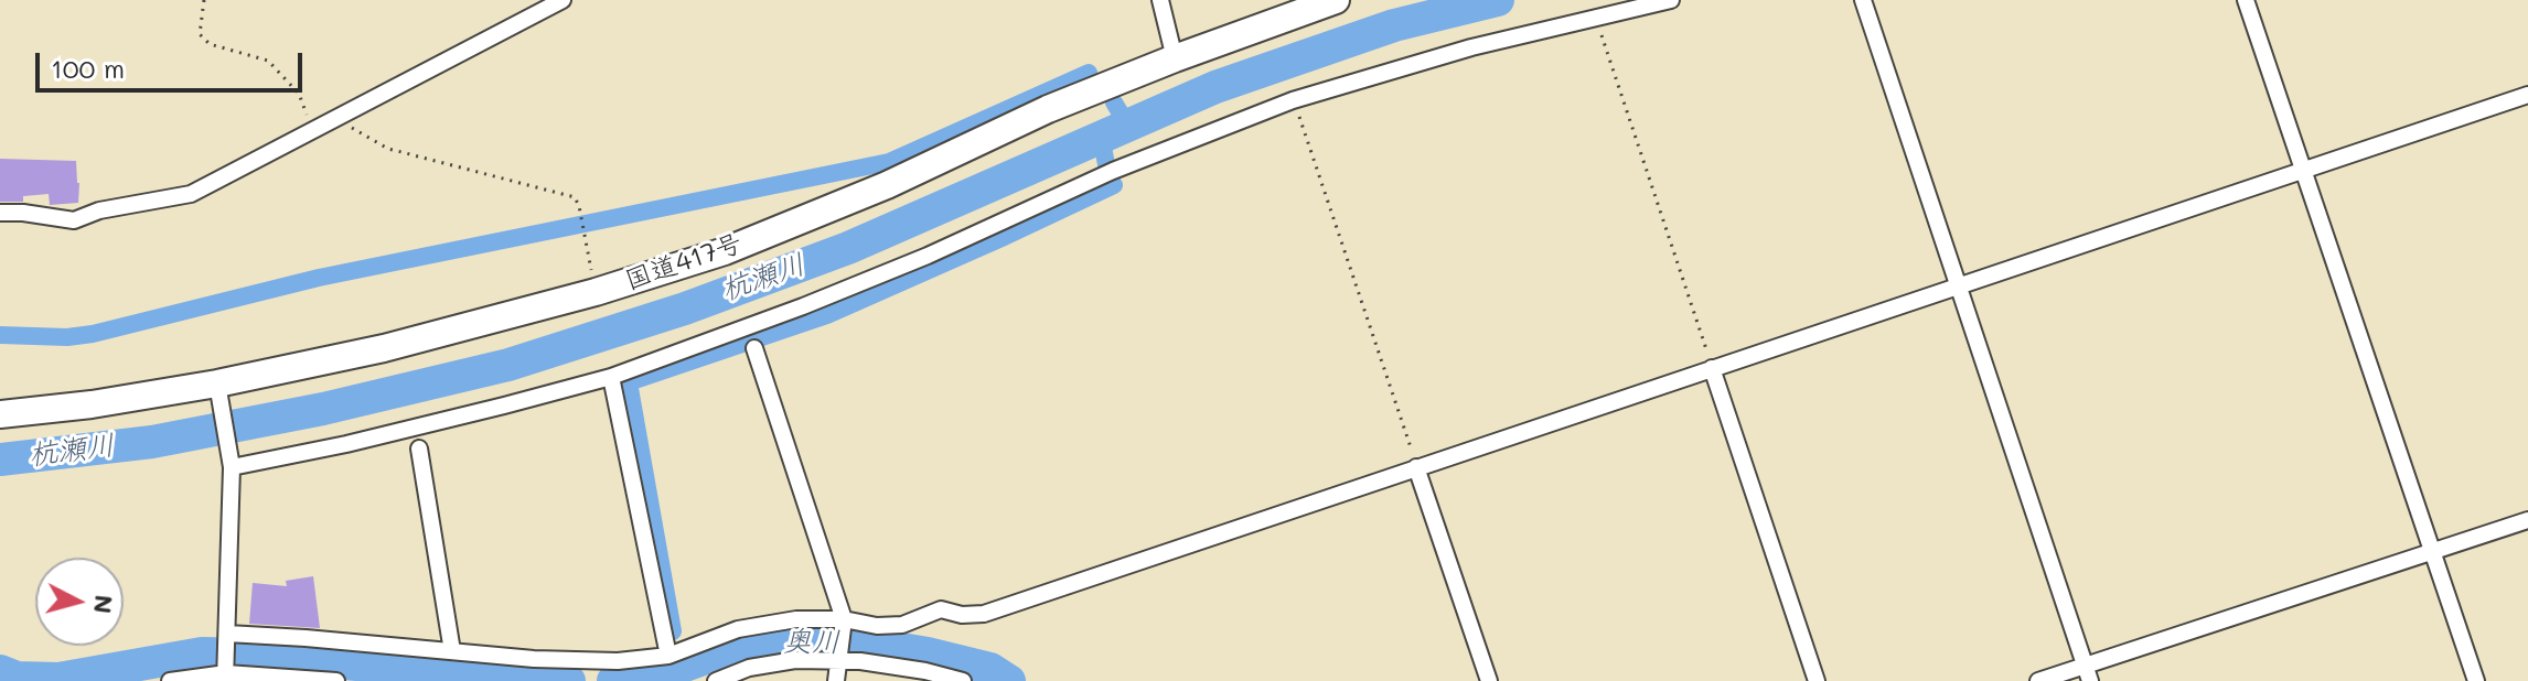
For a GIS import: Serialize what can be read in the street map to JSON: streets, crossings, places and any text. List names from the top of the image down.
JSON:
{
  "streets": {
    "highway": ["国道417号"]
  },
  "water": ["杭瀬川", "奥川"],
  "scale_bar": "100 m",
  "north": "right"
}
